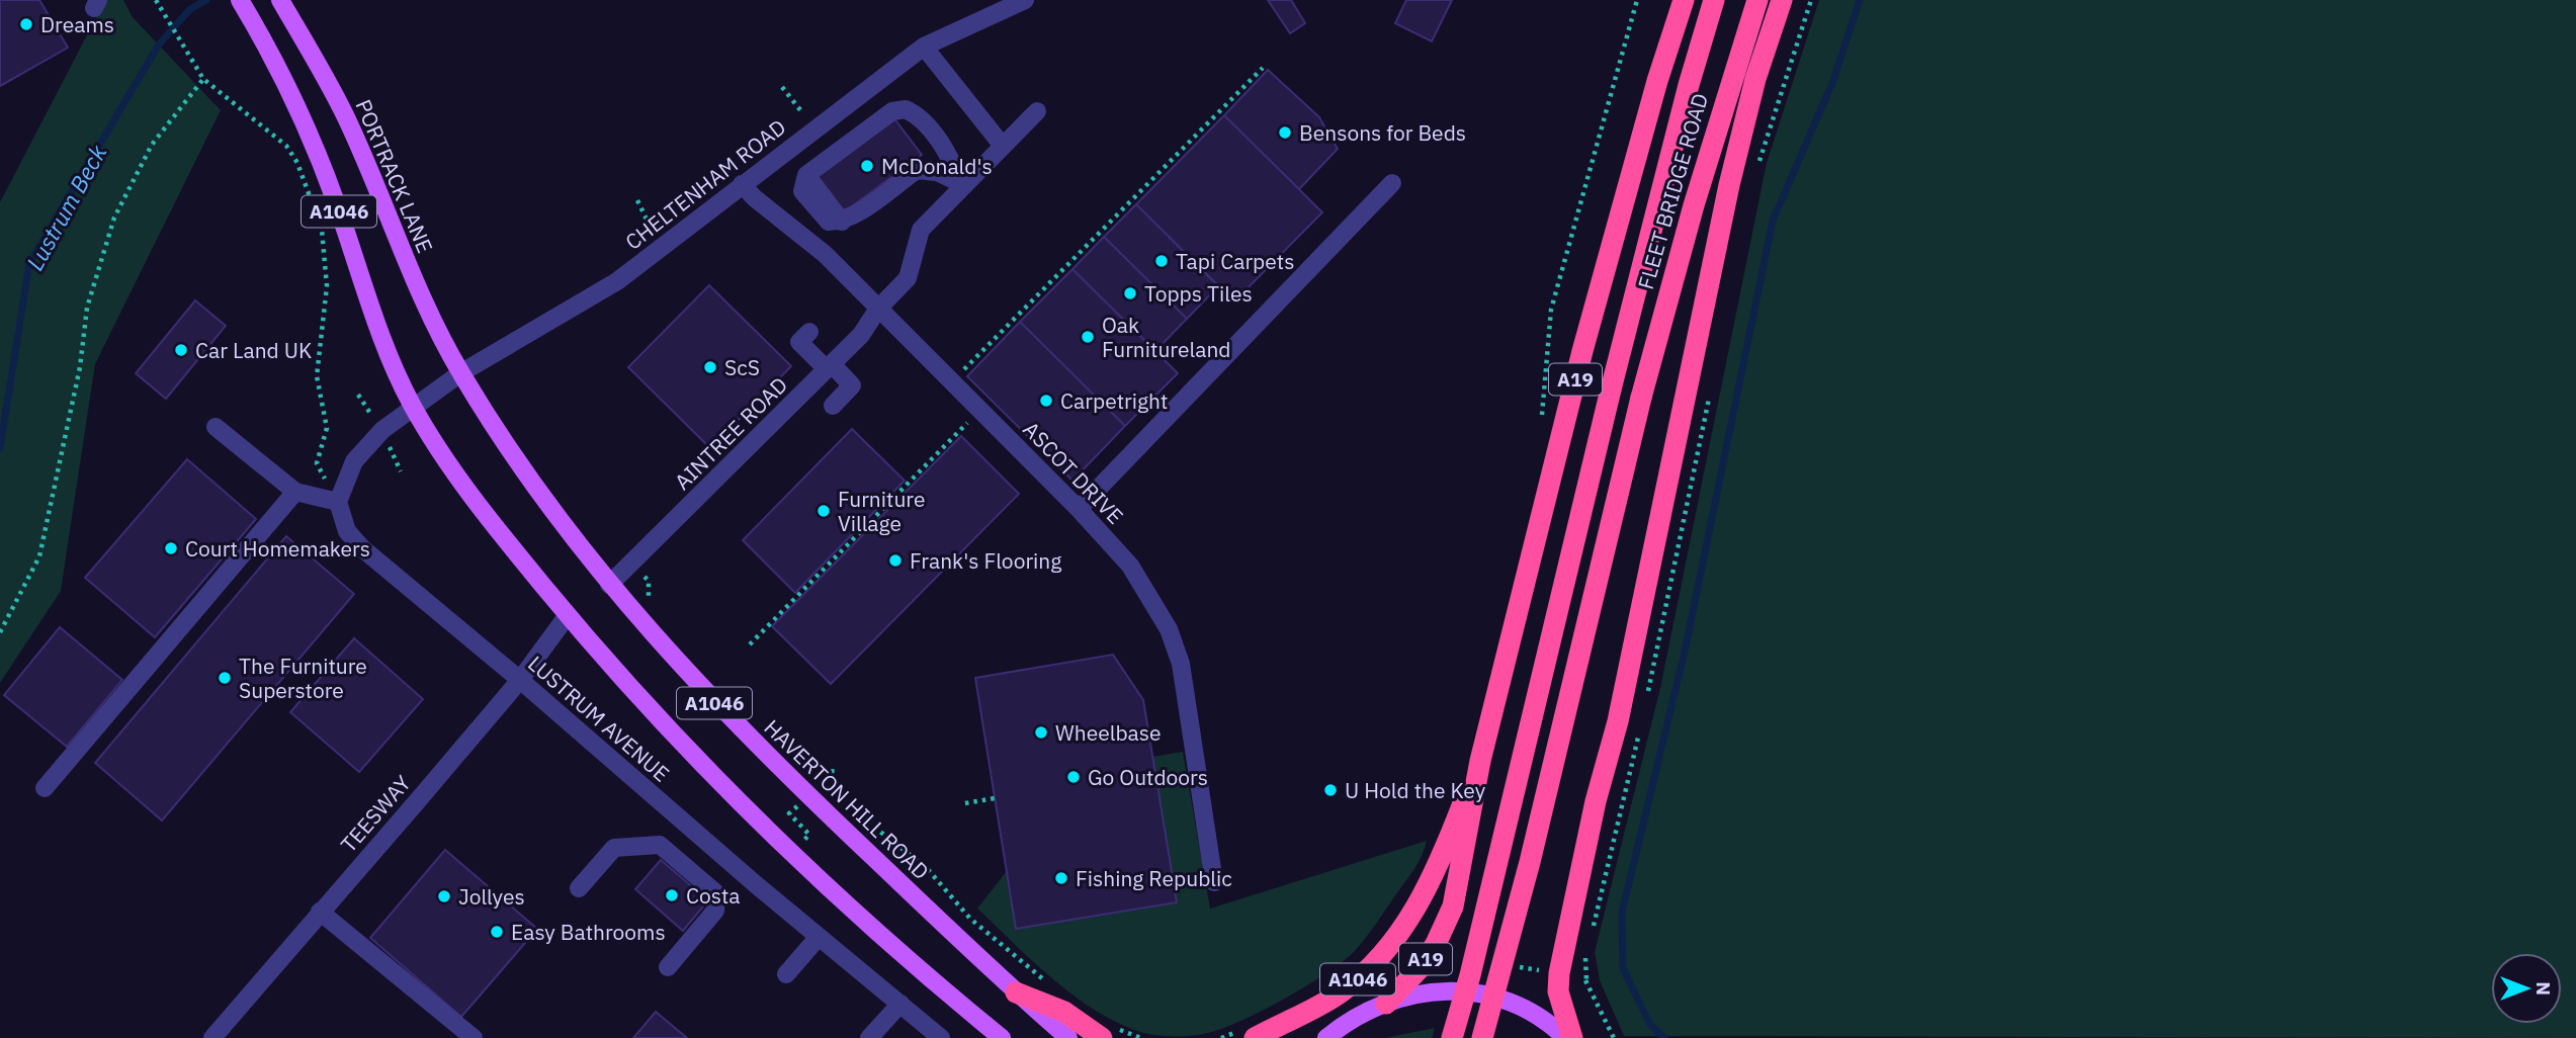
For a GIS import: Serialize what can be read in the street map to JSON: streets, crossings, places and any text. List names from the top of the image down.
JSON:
{
  "streets": {
    "highway": ["FLEET BRIDGE ROAD", "A1046", "A19"],
    "main road": ["PORTRACK LANE", "HAVERTON HILL ROAD"],
    "street": [
      "CHELTENHAM ROAD",
      "AINTREE ROAD",
      "ASCOT DRIVE",
      "LUSTRUM AVENUE",
      "TEESWAY"
    ]
  },
  "crossings": [
    ["PORTRACK LANE", "CHELTENHAM ROAD"],
    ["PORTRACK LANE", "HAVERTON HILL ROAD"],
    ["CHELTENHAM ROAD", "A1046"],
    ["CHELTENHAM ROAD", "ASCOT DRIVE"],
    ["CHELTENHAM ROAD", "HAVERTON HILL ROAD"],
    ["A1046", "A19"],
    ["A1046", "HAVERTON HILL ROAD"],
    ["A1046", "TEESWAY"],
    ["AINTREE ROAD", "ASCOT DRIVE"],
    ["AINTREE ROAD", "HAVERTON HILL ROAD"],
    ["LUSTRUM AVENUE", "TEESWAY"]
  ],
  "water": ["Lustrum Beck"],
  "places": [
    "Dreams",
    "Bensons for Beds",
    "McDonald's",
    "Tapi Carpets",
    "Topps Tiles",
    "Oak Furnitureland",
    "Car Land UK",
    "ScS",
    "Carpetright",
    "Furniture Village",
    "Court Homemakers",
    "Frank's Flooring",
    "The Furniture Superstore",
    "Wheelbase",
    "Go Outdoors",
    "U Hold the Key",
    "Fishing Republic",
    "Costa",
    "Jollyes",
    "Easy Bathrooms"
  ],
  "north": "right"
}
